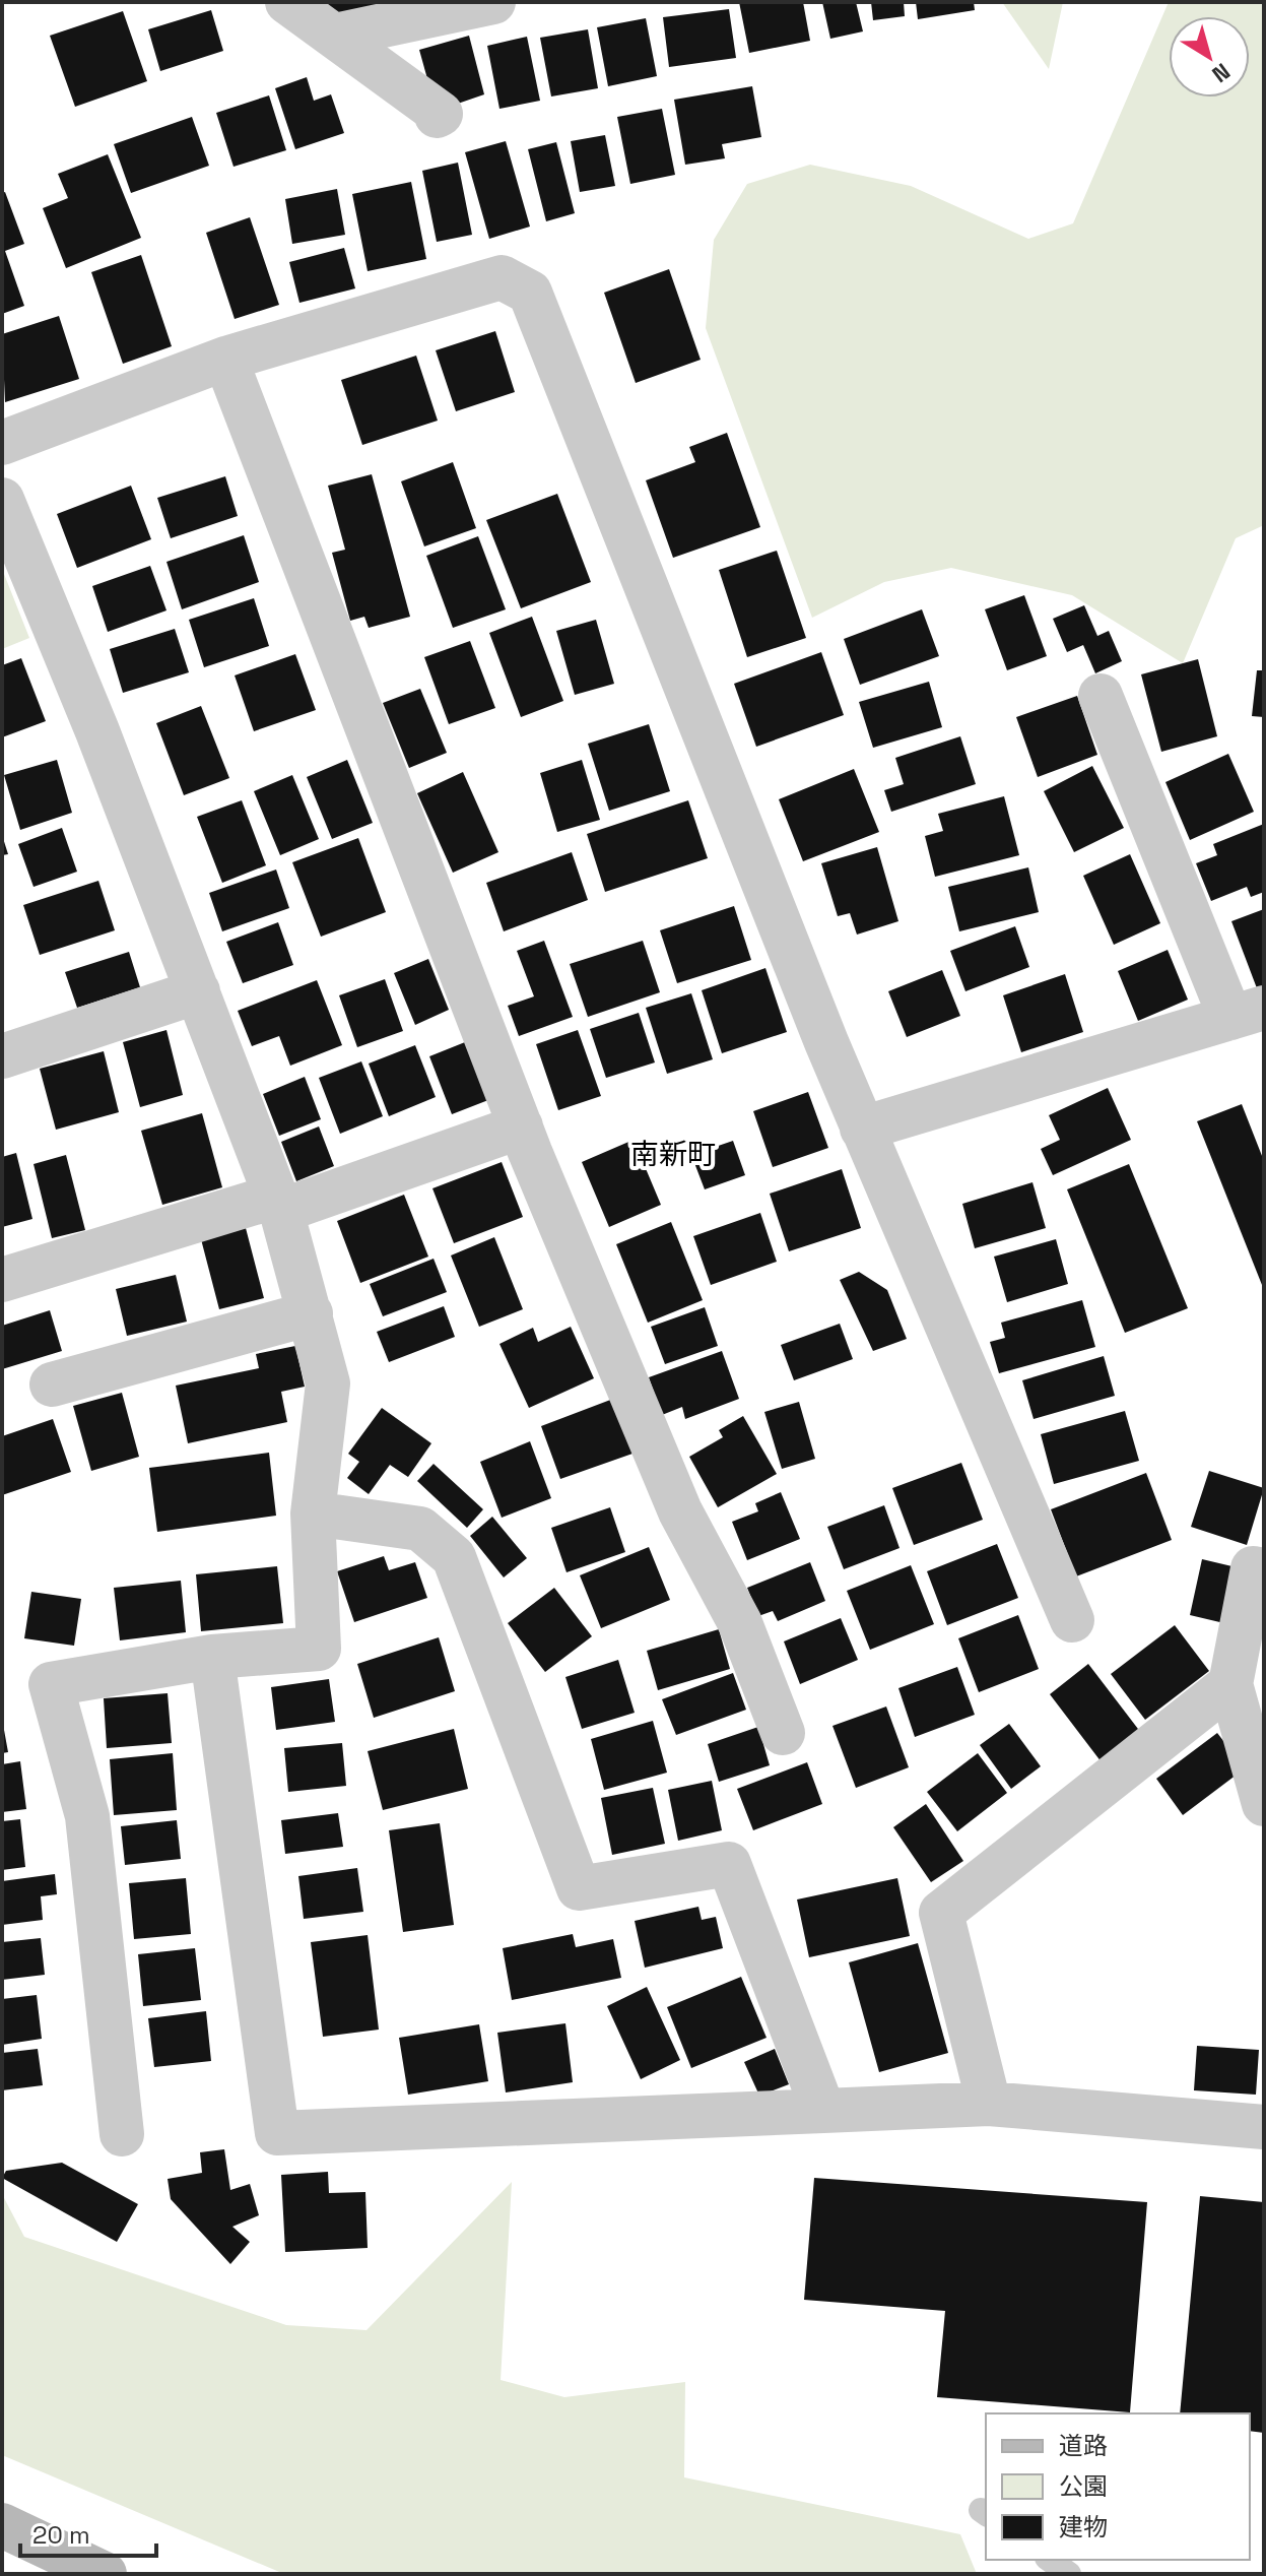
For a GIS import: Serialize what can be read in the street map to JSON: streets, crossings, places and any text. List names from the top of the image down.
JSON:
{
  "districts": ["南新町"],
  "legend": ["道路", "公園", "建物"],
  "scale_bar": "20 m",
  "north": "bottom right"
}
